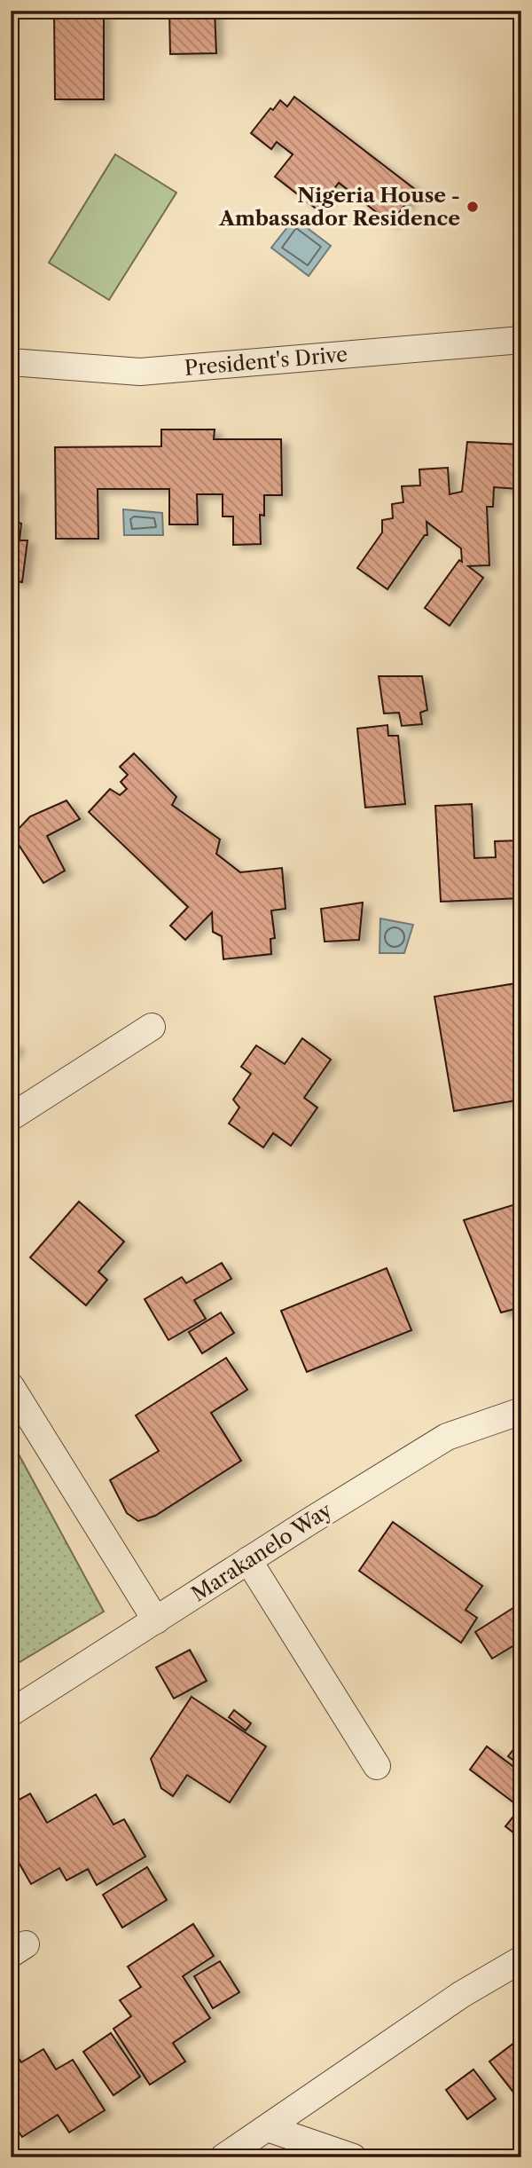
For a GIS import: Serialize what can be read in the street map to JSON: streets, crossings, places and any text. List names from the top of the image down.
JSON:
{
  "streets": {
    "street": ["President's Drive", "Marakanelo Way"]
  },
  "places": ["Nigeria House - Ambassador Residence"]
}
